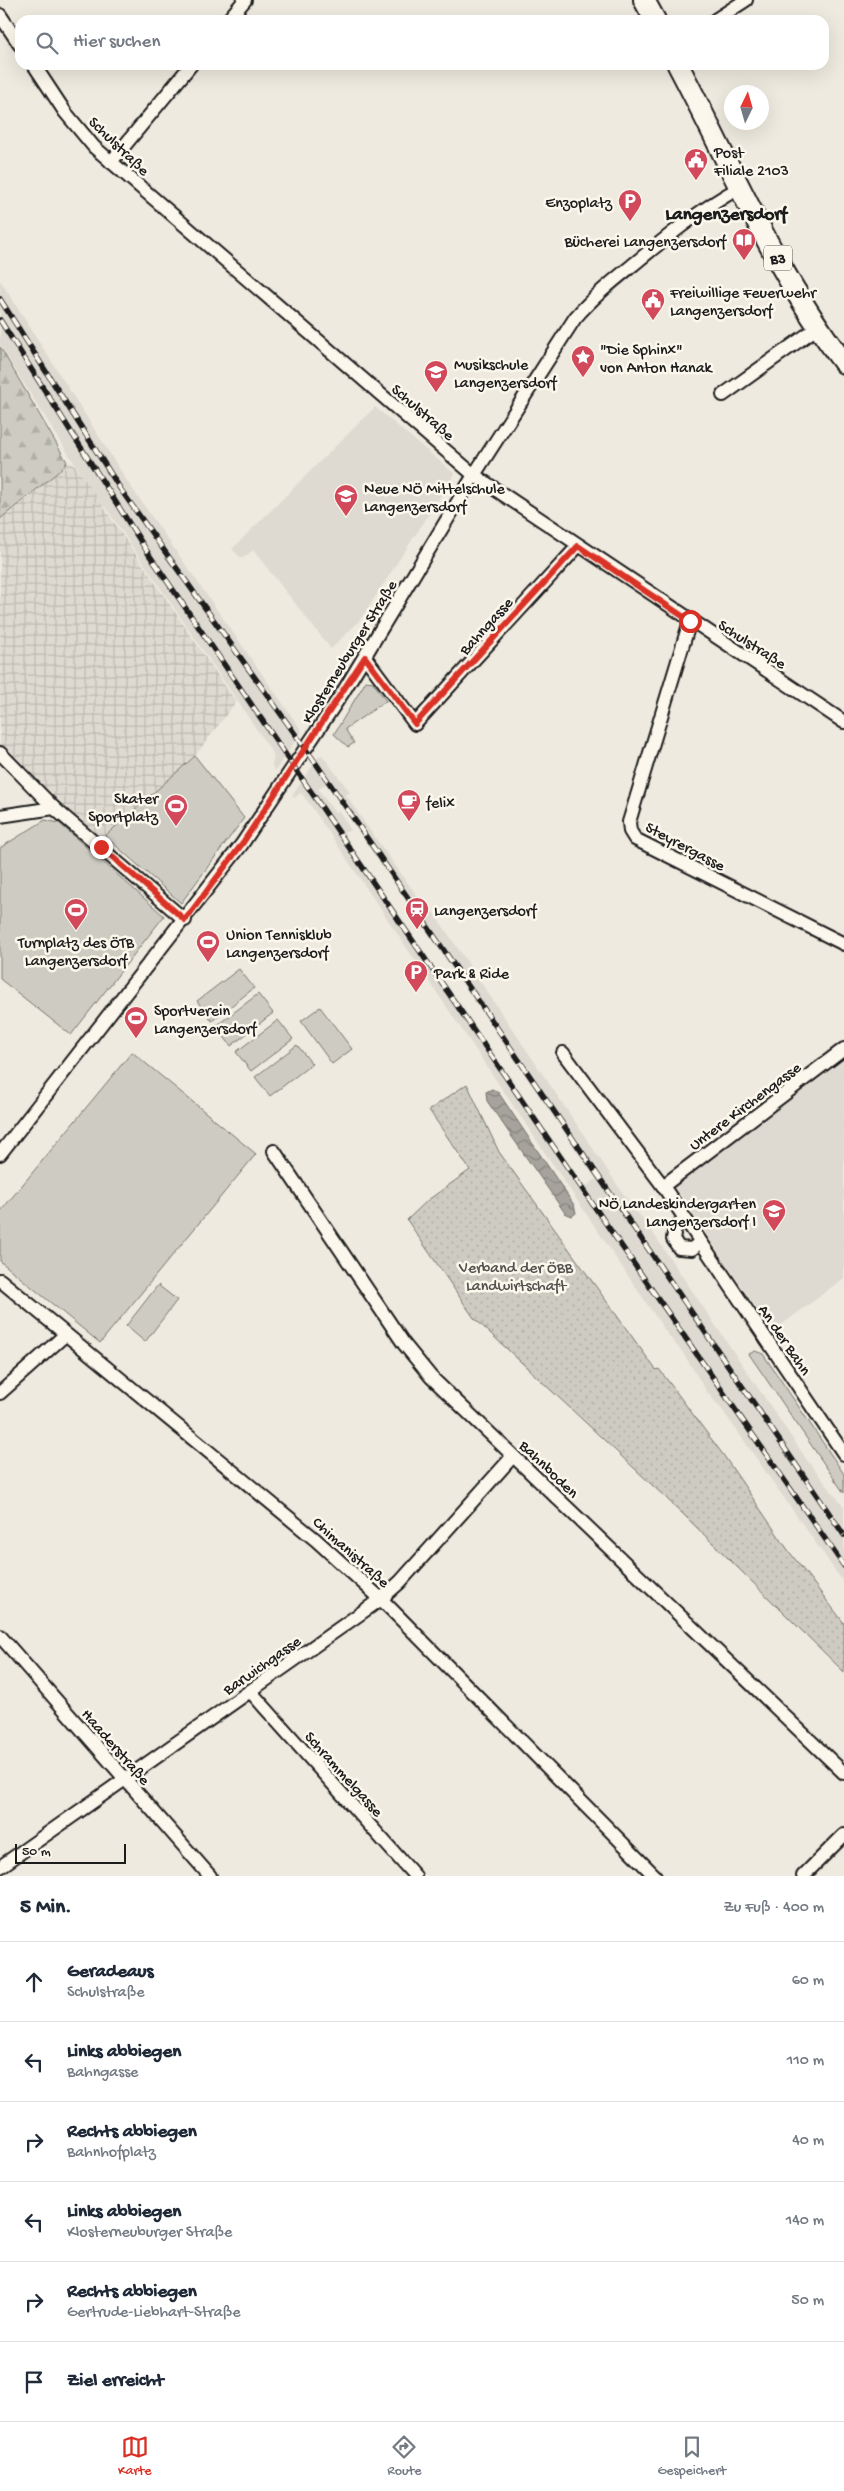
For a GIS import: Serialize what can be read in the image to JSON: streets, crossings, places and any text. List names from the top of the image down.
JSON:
{
  "streets": {
    "main road": ["B3"],
    "street": [
      "Schulstraße",
      "Bahngasse",
      "Klosterneuburger Straße",
      "Steyrergasse",
      "Untere Kirchengasse",
      "An der Bahn",
      "Bahnboden",
      "Chimanistraße",
      "Barwichgasse",
      "Haaderstraße",
      "Schrammelgasse"
    ]
  },
  "crossings": [
    ["Schulstraße", "Bahngasse"],
    ["Schulstraße", "Klosterneuburger Straße"],
    ["Schulstraße", "Steyrergasse"],
    ["B3", "Klosterneuburger Straße"],
    ["Bahngasse", "Klosterneuburger Straße"],
    ["Untere Kirchengasse", "An der Bahn"],
    ["Bahnboden", "Barwichgasse"],
    ["Chimanistraße", "Barwichgasse"],
    ["Barwichgasse", "Haaderstraße"],
    ["Barwichgasse", "Schrammelgasse"]
  ],
  "districts": ["Langenzersdorf"],
  "parks": ["Verband der ÖBB Landwirtschaft"],
  "places": {
    "public building": ["Post Filiale 2103", "Freiwillige Feuerwehr Langenzersdorf"],
    "parking": ["Enzoplatz", "Park & Ride"],
    "library": ["Bücherei Langenzersdorf"],
    "place": ["\"Die Sphinx\" von Anton Hanak"],
    "school or university": ["Musikschule Langenzersdorf", "Neue NÖ Mittelschule Langenzersdorf", "NÖ Landeskindergarten Langenzersdorf I"],
    "cafe": ["felix"],
    "sports": [
      "Skater Sportplatz",
      "Turnplatz des ÖTB Langenzersdorf",
      "Union Tennisklub Langenzersdorf",
      "Sportverein Langenzersdorf"
    ],
    "station": ["Langenzersdorf"]
  },
  "scale_bar": "50 m",
  "north": "top",
  "page": {
    "search": "Hier suchen",
    "scale": "50 m",
    "heading": ["5 Min.", "Zu Fuß · 400 m"],
    "list": [
      ["Geradeaus", "Schulstraße", "60 m"],
      ["Links abbiegen", "Bahngasse", "110 m"],
      ["Rechts abbiegen", "Bahnhofplatz", "40 m"],
      ["Links abbiegen", "Klosterneuburger Straße", "140 m"],
      ["Rechts abbiegen", "Gertrude-Liebhart-Straße", "50 m"],
      "Ziel erreicht"
    ],
    "nav": ["Karte", "Route", "Gespeichert"]
  }
}
